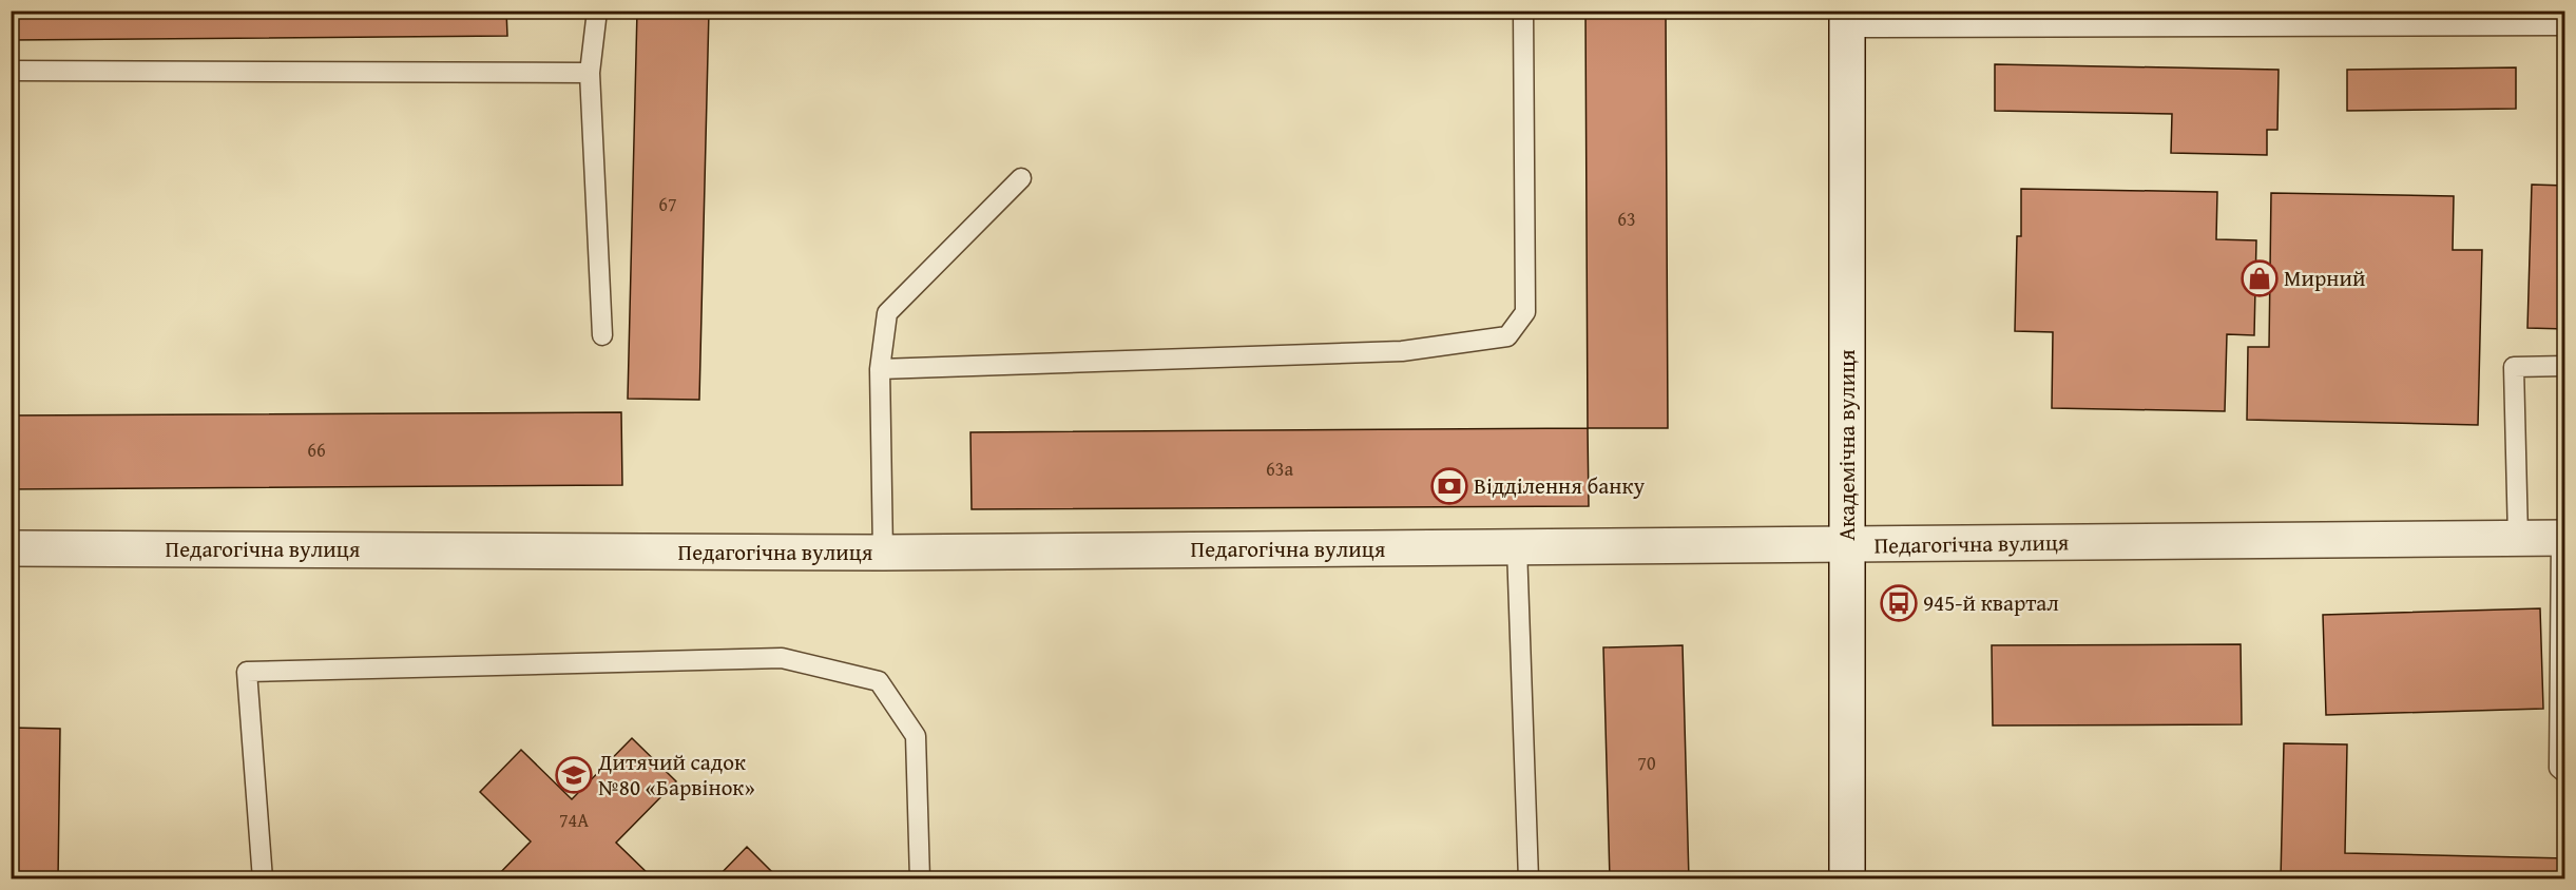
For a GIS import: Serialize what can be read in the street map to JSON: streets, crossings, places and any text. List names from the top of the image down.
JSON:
{
  "streets": {
    "street": ["Академічна вулиця", "Педагогічна вулиця"]
  },
  "crossings": [
    ["Академічна вулиця", "Педагогічна вулиця"]
  ],
  "places": {
    "shop": ["Мирний"],
    "bank": ["Відділення банку"],
    "bus stop": ["945-й квартал"],
    "school or university": ["Дитячий садок №80 «Барвінок»"]
  },
  "house_numbers": [
    "67",
    "63",
    "66",
    "63а",
    "70",
    "74А"
  ]
}
